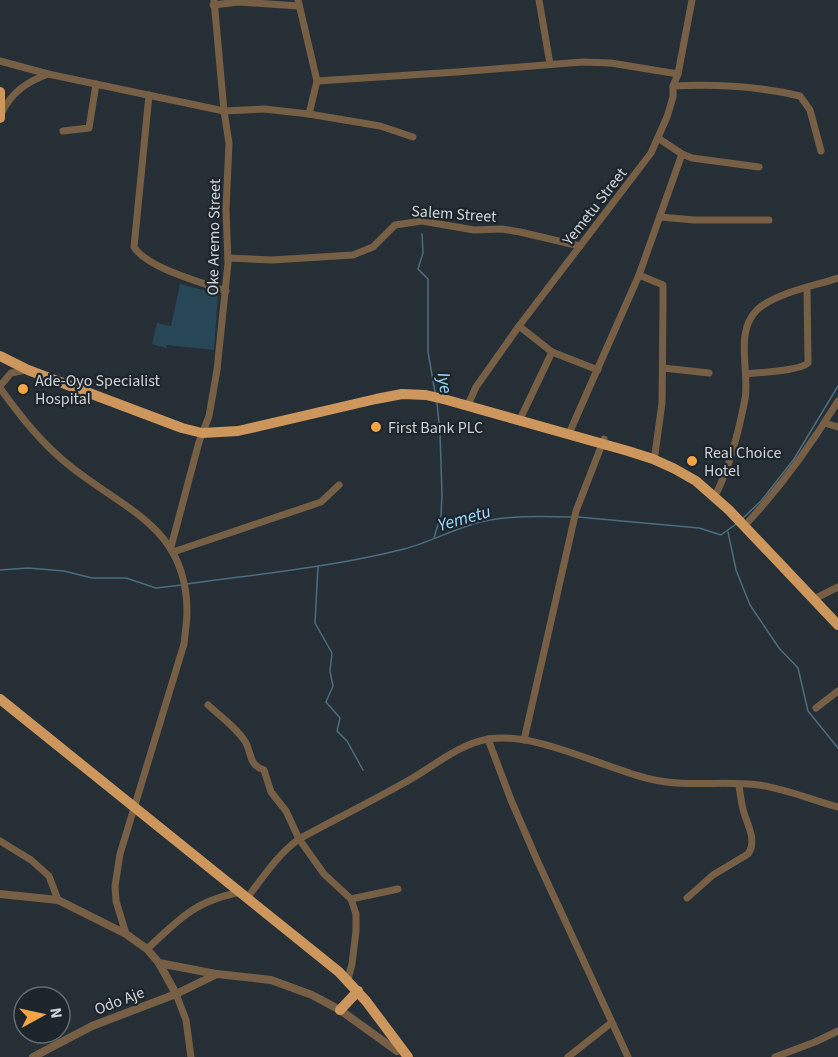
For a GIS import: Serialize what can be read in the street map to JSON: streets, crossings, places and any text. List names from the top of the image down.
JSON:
{
  "streets": {
    "street": [
      "Yemetu Street",
      "Salem Street",
      "Oke Aremo Street",
      "Odo Aje"
    ]
  },
  "crossings": [
    ["Yemetu Street", "Salem Street"],
    ["Salem Street", "Oke Aremo Street"]
  ],
  "water": ["Iye", "Yemetu"],
  "places": ["Ade-Oyo Specialist Hospital", "First Bank PLC", "Real Choice Hotel"],
  "north": "right"
}
